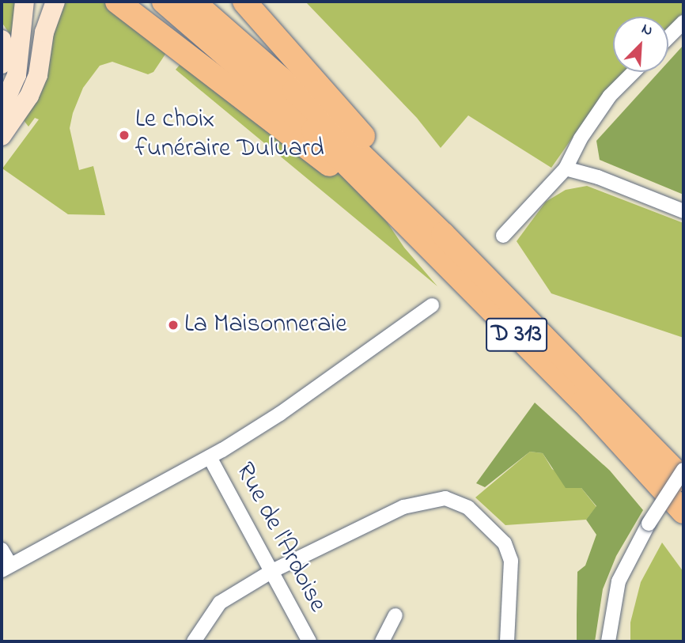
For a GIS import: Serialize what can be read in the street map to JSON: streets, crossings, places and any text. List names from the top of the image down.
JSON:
{
  "streets": {
    "highway": ["D 313"],
    "street": ["Rue de l'Ardoise"]
  },
  "places": ["Le choix funéraire Duluard", "La Maisonneraie"],
  "north": "top right"
}
